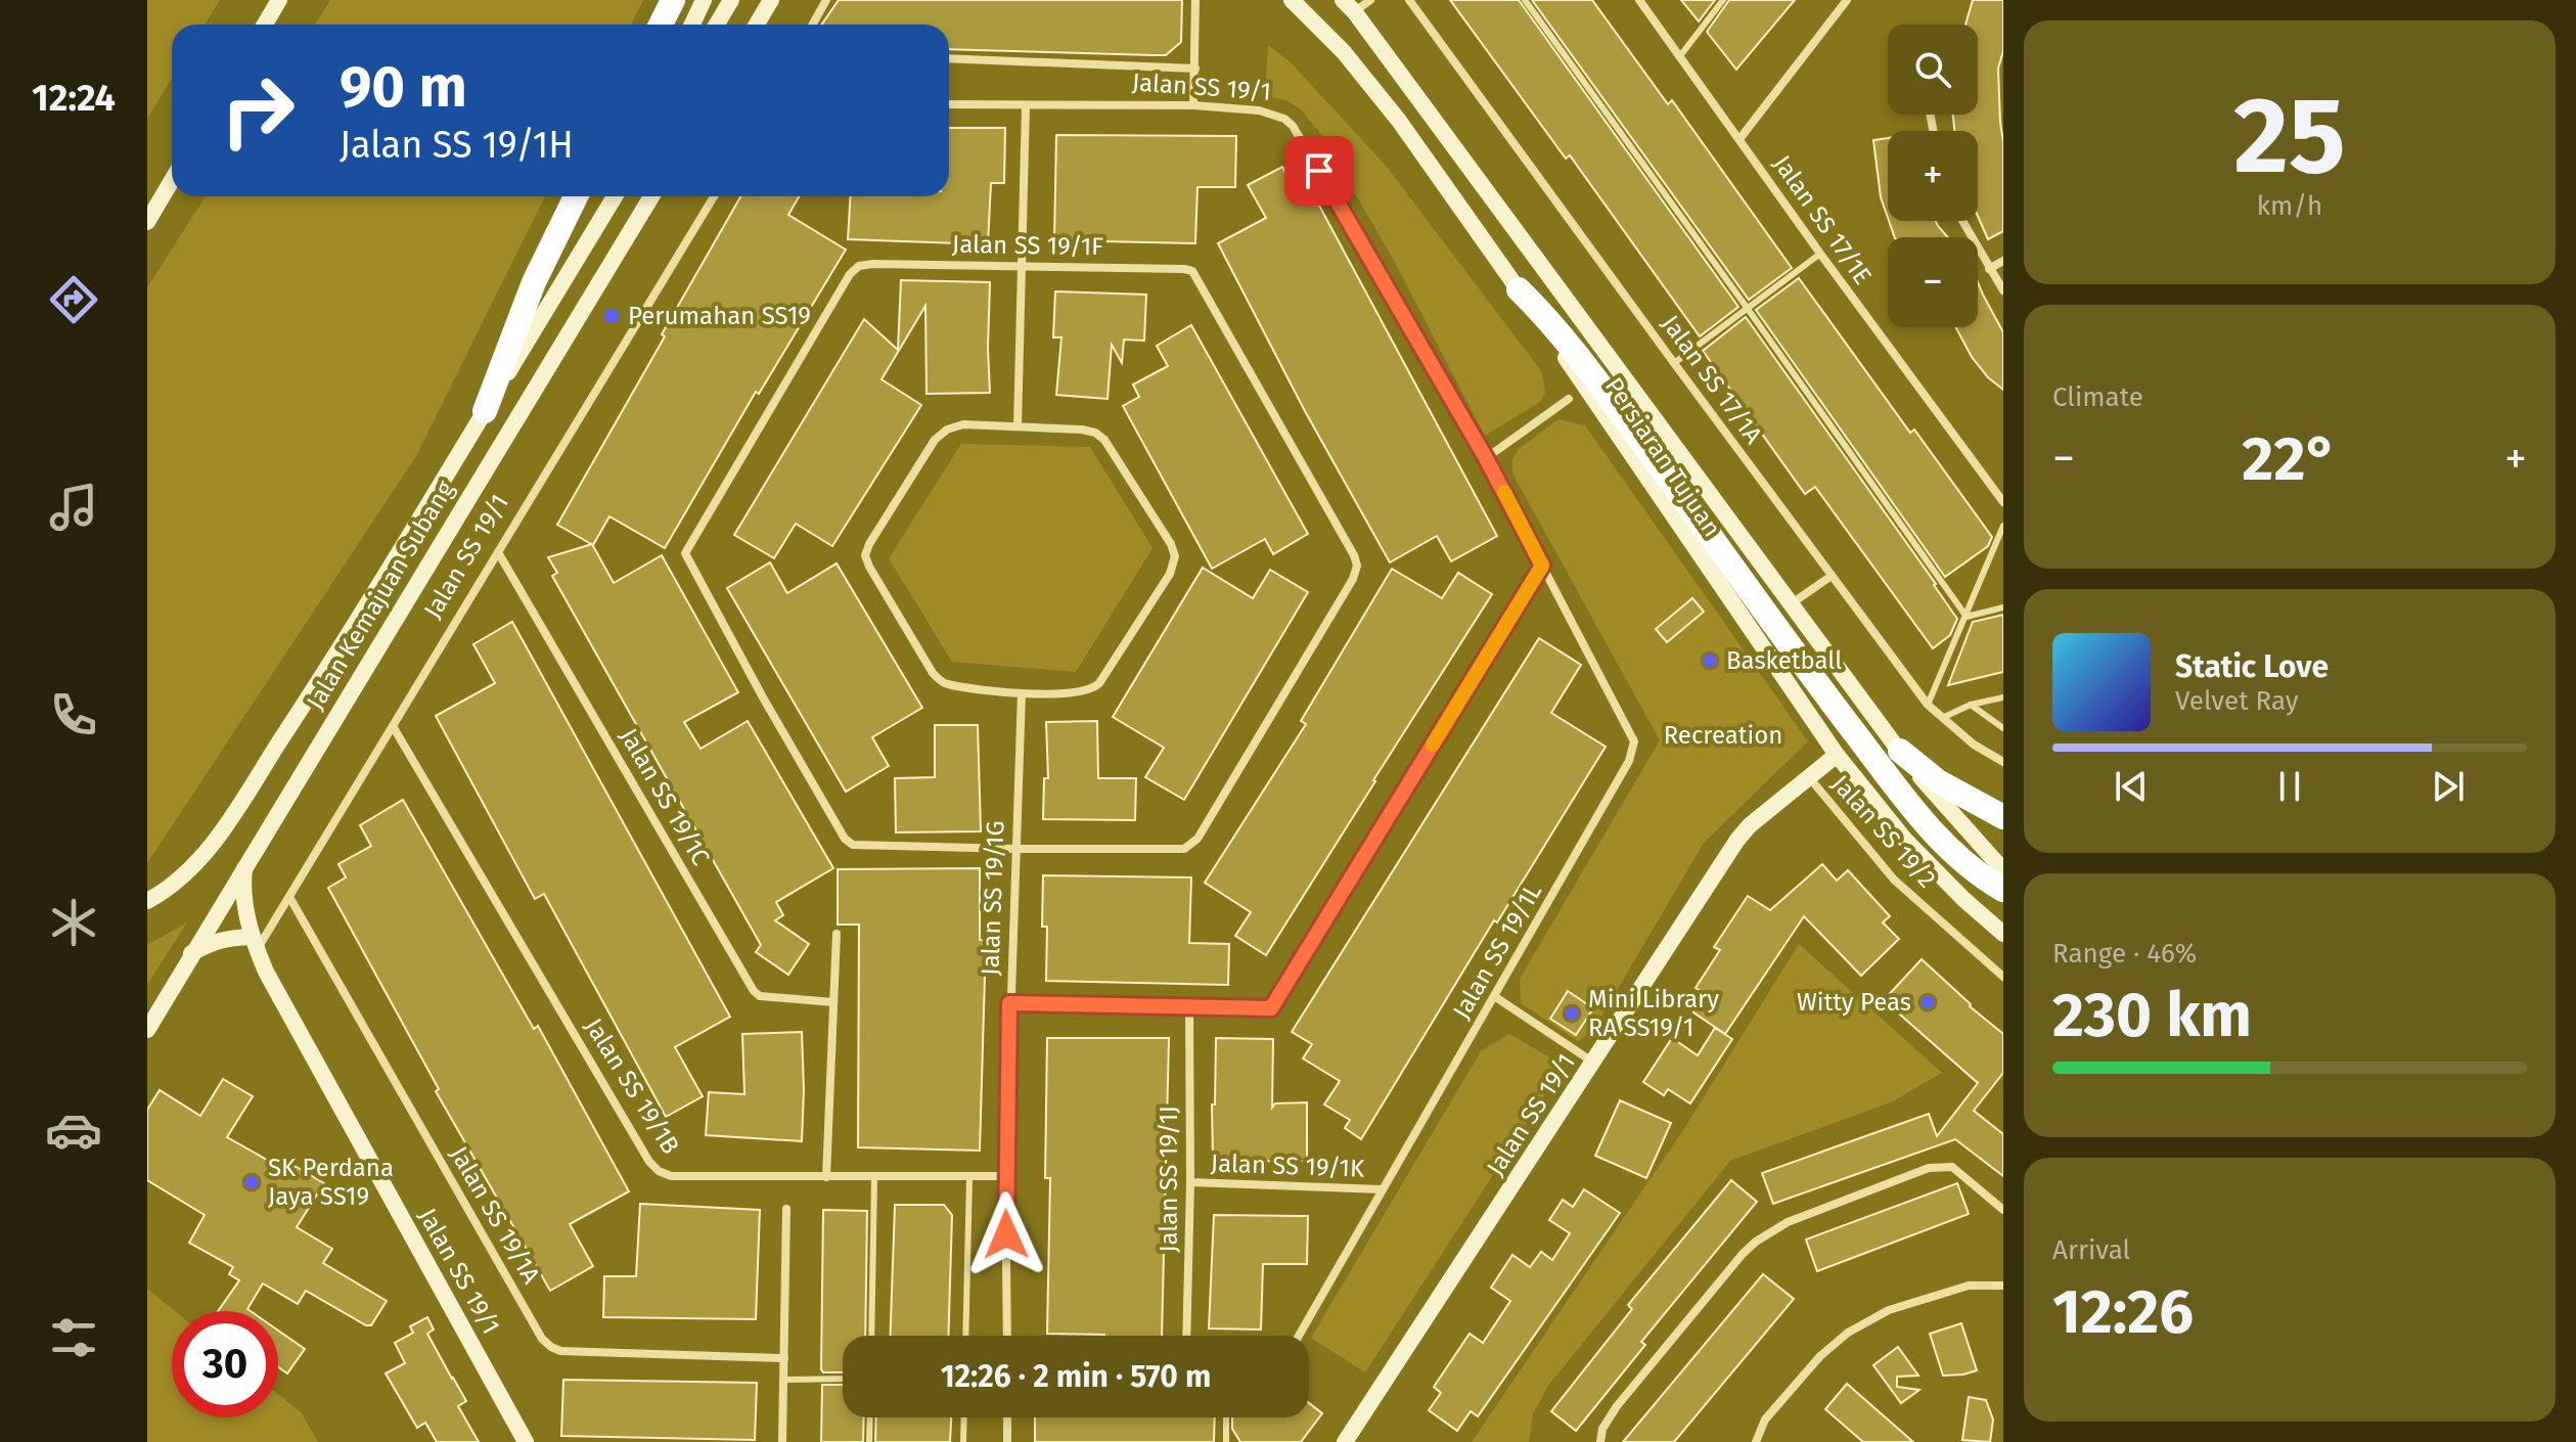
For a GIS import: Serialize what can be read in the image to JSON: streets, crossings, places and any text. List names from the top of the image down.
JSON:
{
  "streets": {
    "main road": ["Jalan SS 19/1", "Persiaran Tujuan", "Jalan Kemajuan Subang"],
    "street": [
      "Jalan SS 17/1E",
      "Jalan SS 19/1F",
      "Jalan SS 17/1A",
      "Jalan SS 19/1C",
      "Jalan SS 19/2",
      "Jalan SS 19/1G",
      "Jalan SS 19/1L",
      "Jalan SS 19/1B",
      "Jalan SS 19/1K",
      "Jalan SS 19/1J",
      "Jalan SS 19/1A"
    ]
  },
  "crossings": [
    ["Jalan SS 19/1", "Persiaran Tujuan"],
    ["Jalan SS 19/1", "Jalan Kemajuan Subang"],
    ["Jalan SS 19/1", "Jalan SS 19/1C"],
    ["Jalan SS 19/1", "Jalan SS 19/2"],
    ["Jalan SS 19/1", "Jalan SS 19/1L"],
    ["Jalan SS 19/1", "Jalan SS 19/1B"],
    ["Jalan SS 19/1", "Jalan SS 19/1A"],
    ["Jalan SS 19/1F", "Jalan SS 19/1G"],
    ["Jalan SS 19/1G", "Jalan SS 19/1B"],
    ["Jalan SS 19/1L", "Jalan SS 19/1K"],
    ["Jalan SS 19/1K", "Jalan SS 19/1J"]
  ],
  "parks": ["Recreation"],
  "places": {
    "transit": ["Perumahan SS19"],
    "other": [
      "Basketball",
      "Witty Peas",
      "Mini Library RA SS19/1",
      "SK Perdana Jaya SS19"
    ]
  },
  "page": {
    "tabs": "12:24",
    "tile": [
      ["25", "km/h"],
      "Climate",
      ["Range · 46%", "230 km"],
      ["Arrival", "12:26"]
    ],
    "map_buttons": ["+", "−"],
    "turn": ["90 m", "Jalan SS 19/1H"],
    "heat": ["−", "22°", "+"],
    "song": ["Static Love", "Velvet Ray"],
    "limit": "30",
    "trip": "12:26 · 2 min · 570 m"
  }
}
